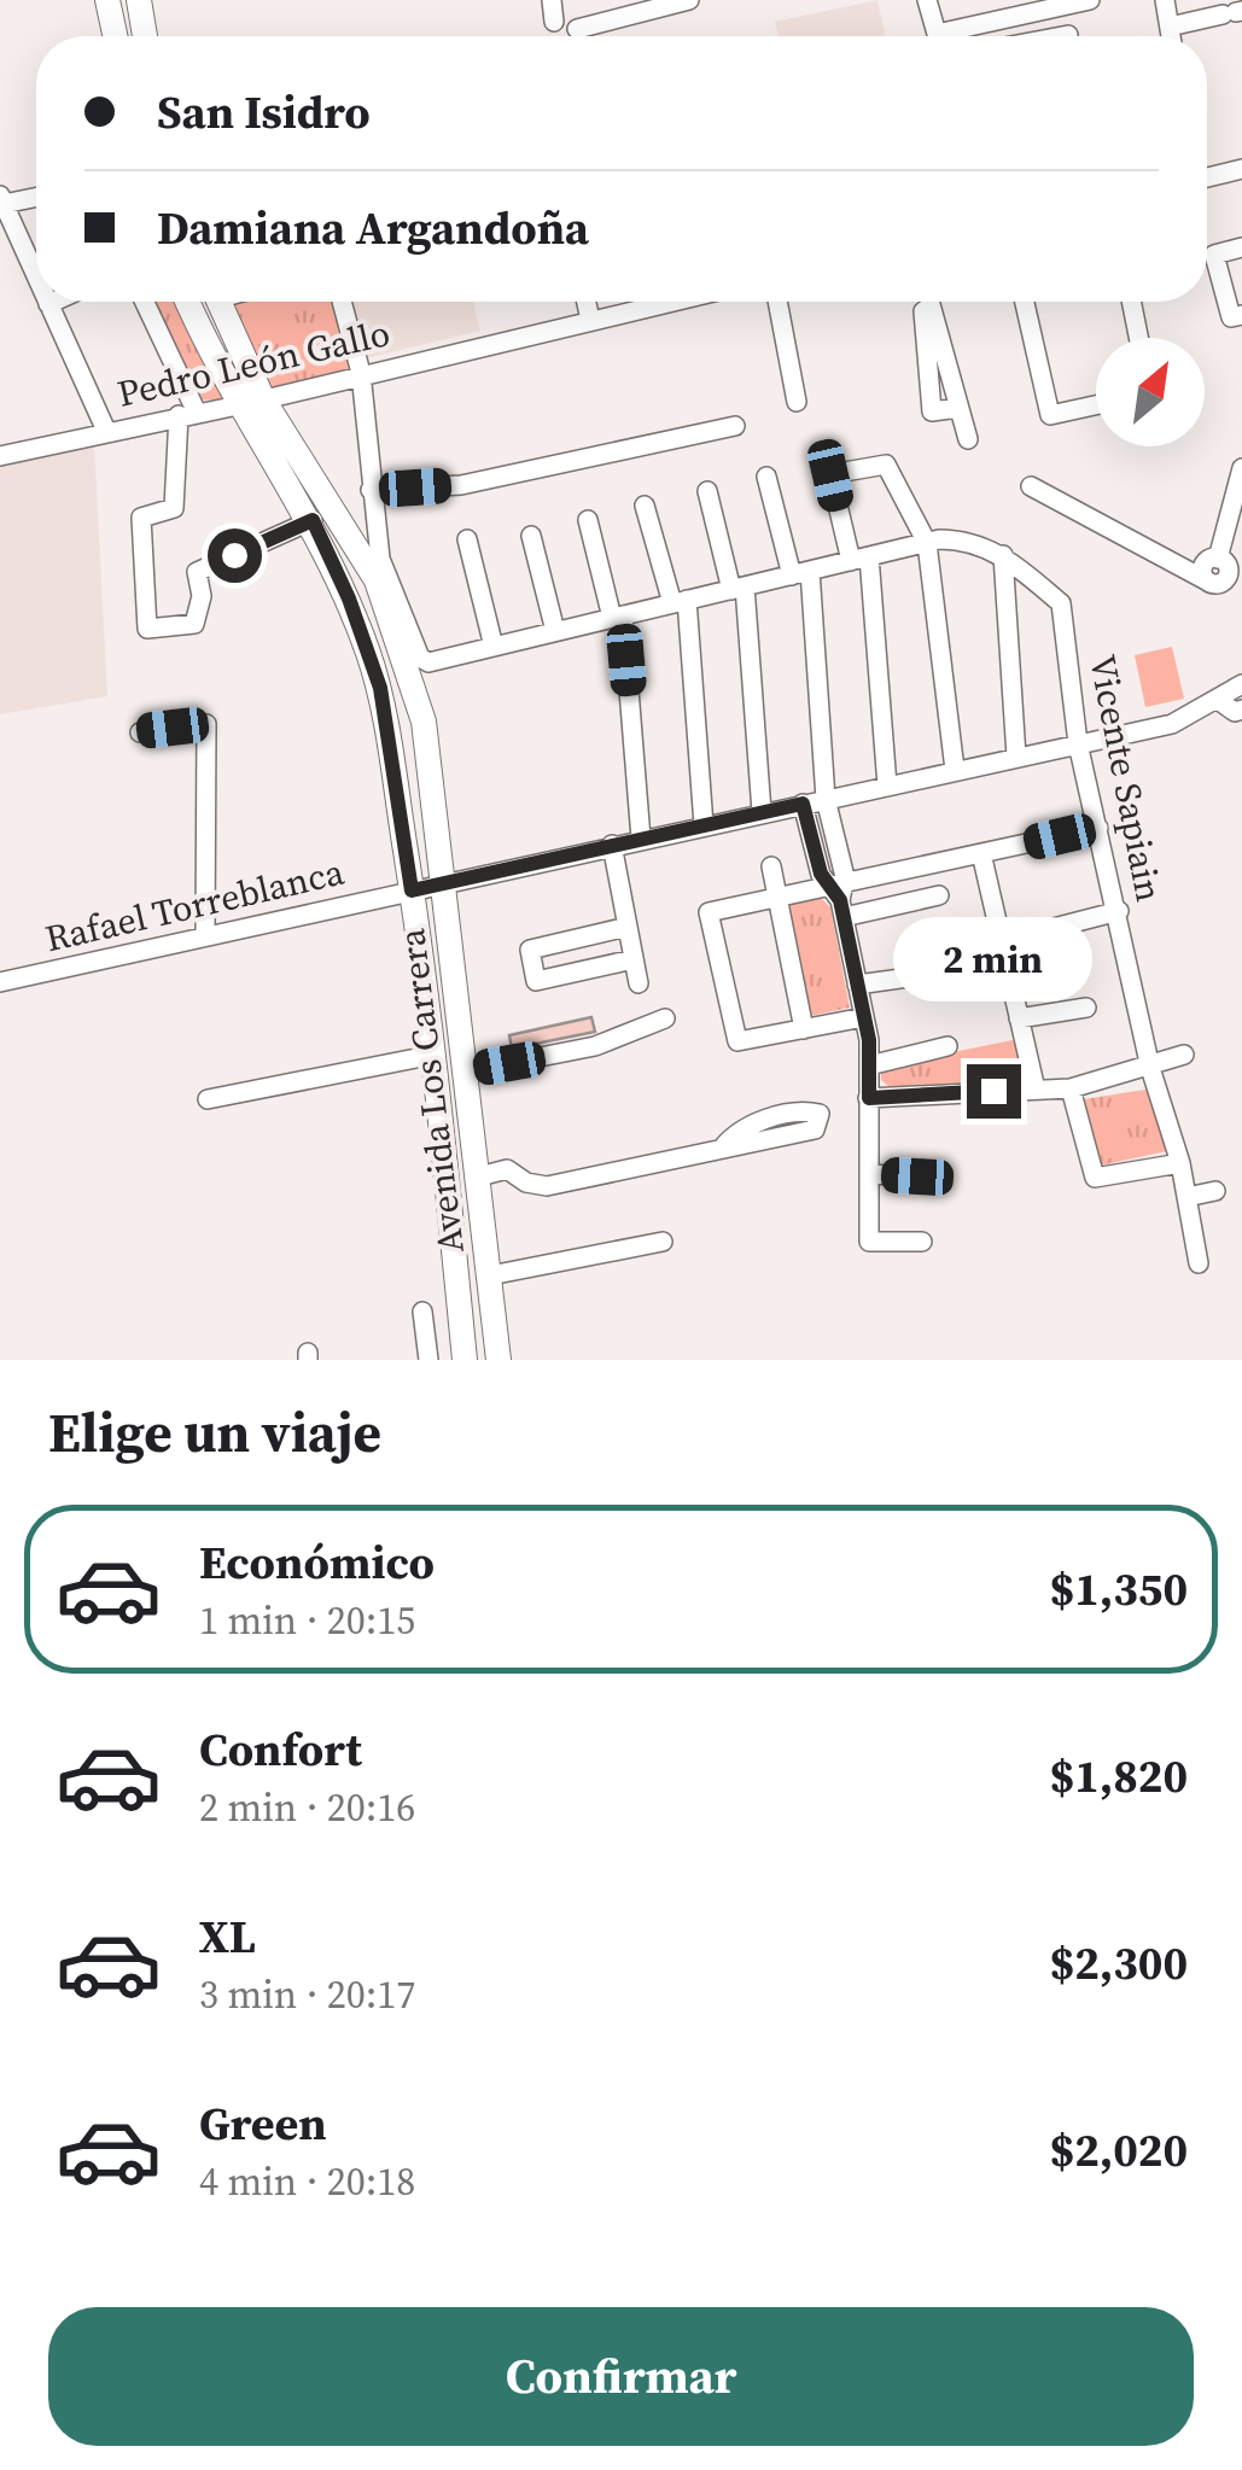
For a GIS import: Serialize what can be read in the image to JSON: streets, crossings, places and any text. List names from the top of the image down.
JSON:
{
  "streets": {
    "main road": ["Avenida Los Carrera"],
    "street": ["Pedro León Gallo", "Vicente Sapiain", "Rafael Torreblanca"]
  },
  "crossings": [
    ["Pedro León Gallo", "Avenida Los Carrera"],
    ["Vicente Sapiain", "Rafael Torreblanca"],
    ["Rafael Torreblanca", "Avenida Los Carrera"]
  ],
  "north": "top right",
  "page": {
    "banner": ["San Isidro", "Damiana Argandoña"],
    "bubble": "2 min",
    "heading": "Elige un viaje",
    "list": [
      {
        "name": "Económico",
        "note": "1 min · 20:15",
        "value": "$1,350"
      },
      {
        "name": "Confort",
        "note": "2 min · 20:16",
        "value": "$1,820"
      },
      {
        "name": "XL",
        "note": "3 min · 20:17",
        "value": "$2,300"
      },
      {
        "name": "Green",
        "note": "4 min · 20:18",
        "value": "$2,020"
      }
    ],
    "buttons": "Confirmar"
  }
}
